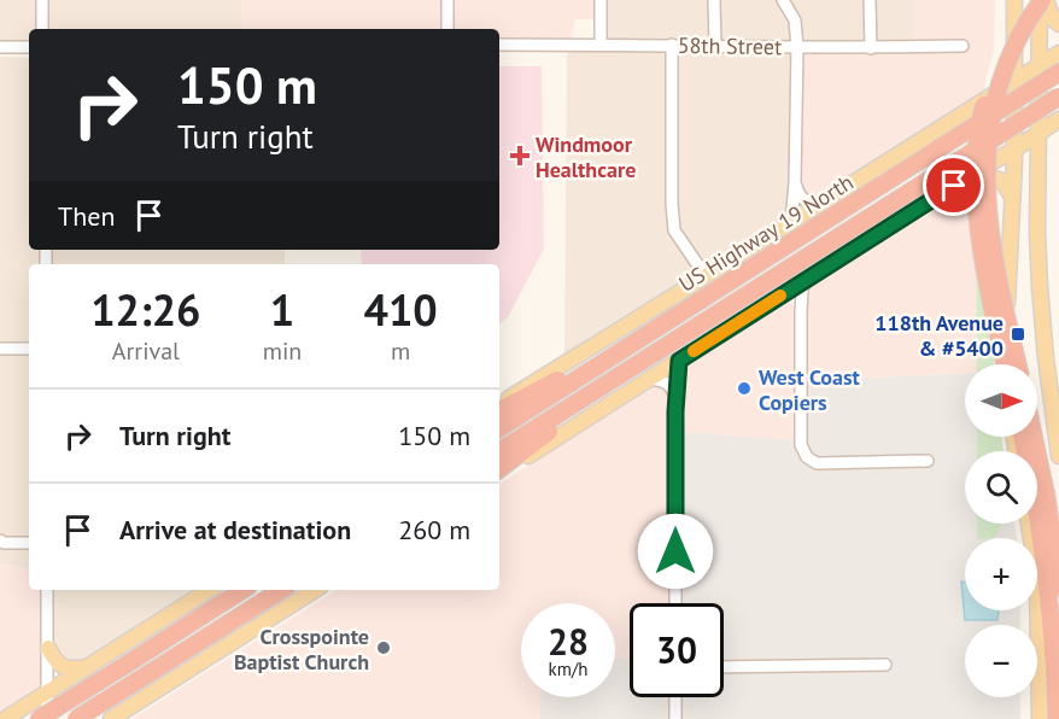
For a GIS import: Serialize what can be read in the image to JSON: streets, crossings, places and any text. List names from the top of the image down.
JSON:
{
  "streets": {
    "highway": ["US Highway 19 North"],
    "street": ["58th Street"]
  },
  "places": {
    "health": ["Windmoor Healthcare"],
    "transit": ["118th Avenue & #5400"],
    "other": ["West Coast Copiers", "Crosspointe Baptist Church"]
  },
  "north": "right",
  "page": {
    "turn": ["150 m", "Turn right"],
    "then": "Then",
    "eta": [
      "12:26",
      "Arrival",
      "1",
      "min",
      "410",
      "m"
    ],
    "map_buttons": ["+", "−"],
    "list": [
      {
        "name": "Turn right",
        "value": "150 m"
      },
      {
        "name": "Arrive at destination",
        "value": "260 m"
      }
    ],
    "speed": "28 km/h",
    "limit": "30"
  }
}
